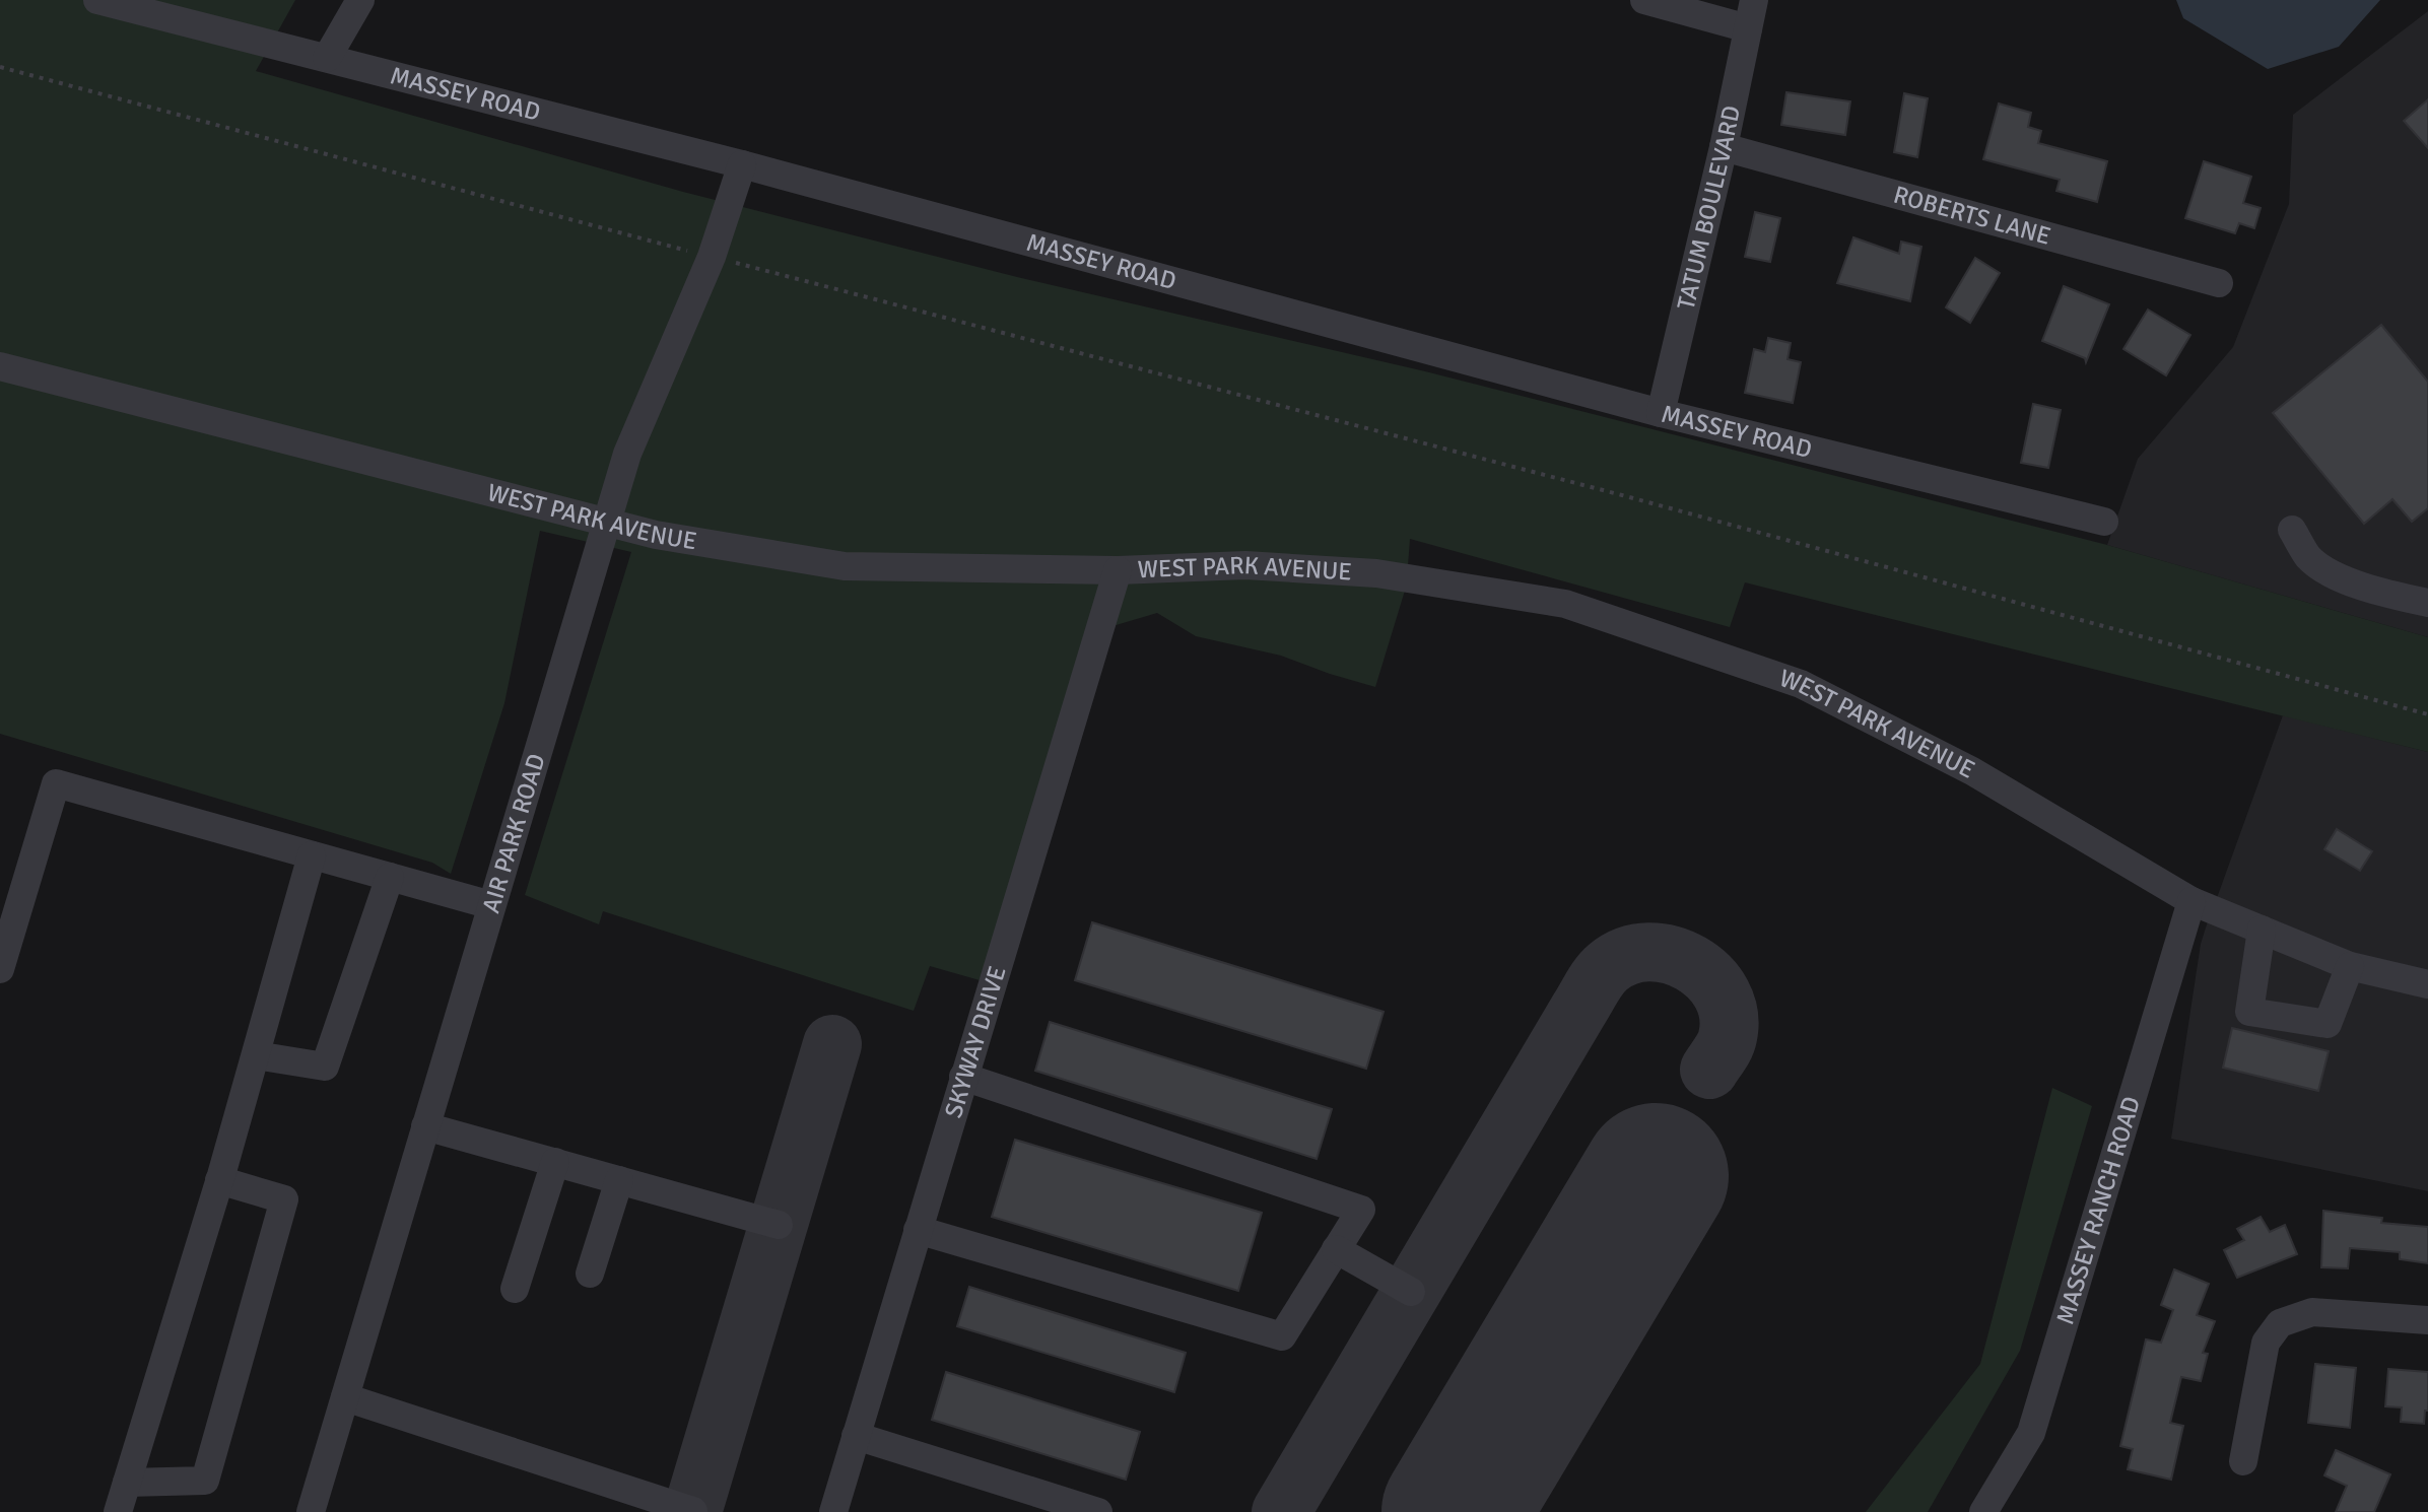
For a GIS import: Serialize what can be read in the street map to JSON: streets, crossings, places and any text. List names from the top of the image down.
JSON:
{
  "streets": {
    "street": [
      "MASSEY ROAD",
      "TATUM BOULEVARD",
      "ROBERTS LANE",
      "WEST PARK AVENUE",
      "AIR PARK ROAD",
      "SKYWAY DRIVE",
      "MASSEY RANCH ROAD"
    ]
  },
  "crossings": [
    ["MASSEY ROAD", "TATUM BOULEVARD"],
    ["MASSEY ROAD", "AIR PARK ROAD"],
    ["TATUM BOULEVARD", "ROBERTS LANE"],
    ["WEST PARK AVENUE", "AIR PARK ROAD"],
    ["WEST PARK AVENUE", "SKYWAY DRIVE"],
    ["WEST PARK AVENUE", "MASSEY RANCH ROAD"]
  ]
}
